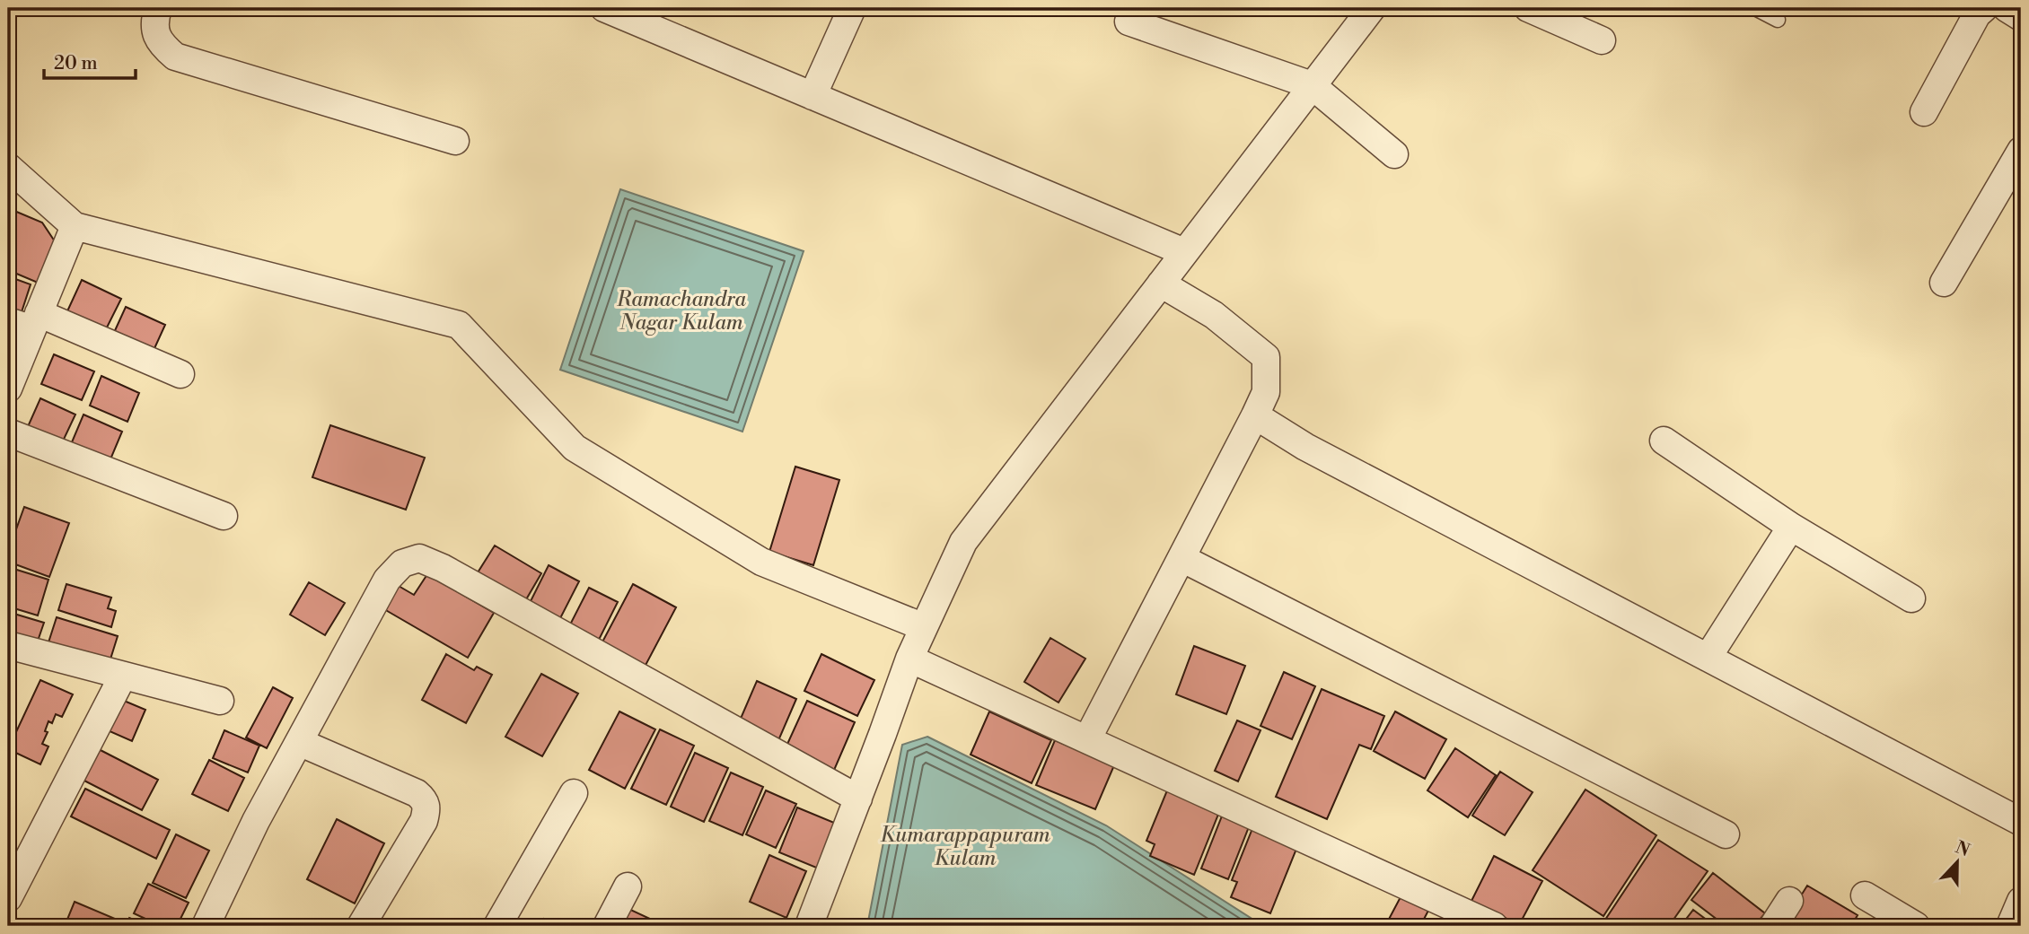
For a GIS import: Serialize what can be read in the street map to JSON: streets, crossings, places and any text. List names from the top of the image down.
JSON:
{
  "water": ["Ramachandra Nagar Kulam", "Kumarappapuram Kulam"],
  "scale_bar": "20 m",
  "north": "top"
}
